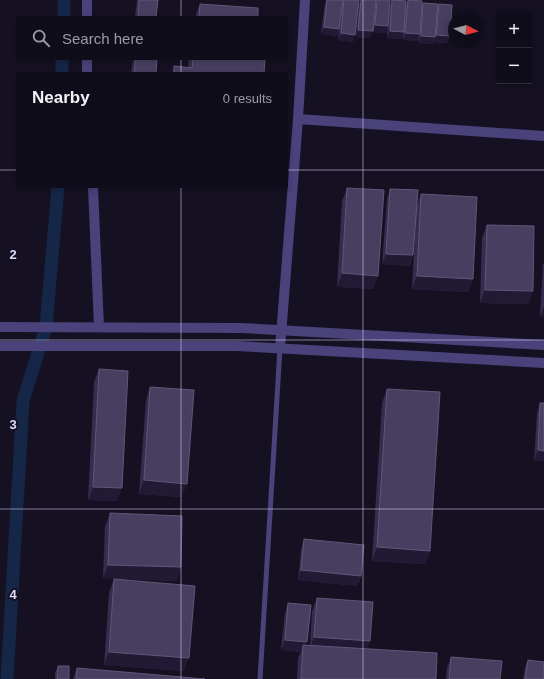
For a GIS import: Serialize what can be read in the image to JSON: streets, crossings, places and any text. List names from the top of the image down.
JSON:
{
  "north": "right",
  "page": {
    "map_buttons": ["+", "−"],
    "search": "Search here",
    "heading": ["Nearby", "0 results"]
  },
  "grid": {
    "rows": ["2", "3", "4"]
  }
}
